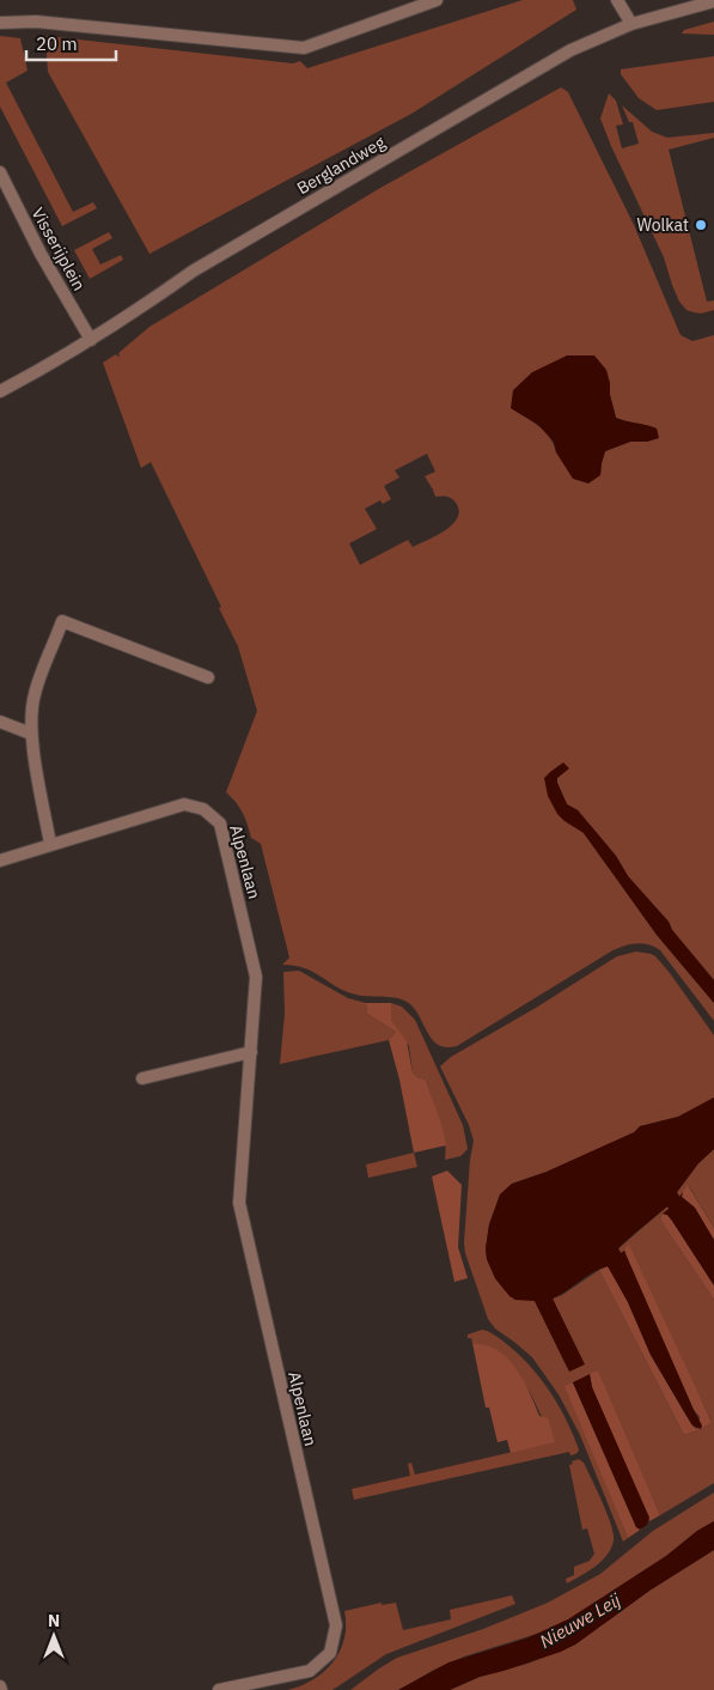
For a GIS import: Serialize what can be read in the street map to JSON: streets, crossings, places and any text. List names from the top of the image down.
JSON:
{
  "streets": {
    "street": ["Berglandweg", "Visserijplein", "Alpenlaan"]
  },
  "crossings": [
    ["Berglandweg", "Visserijplein"]
  ],
  "water": ["Nieuwe Leij"],
  "places": ["Wolkat"],
  "scale_bar": "20 m",
  "north": "top"
}
